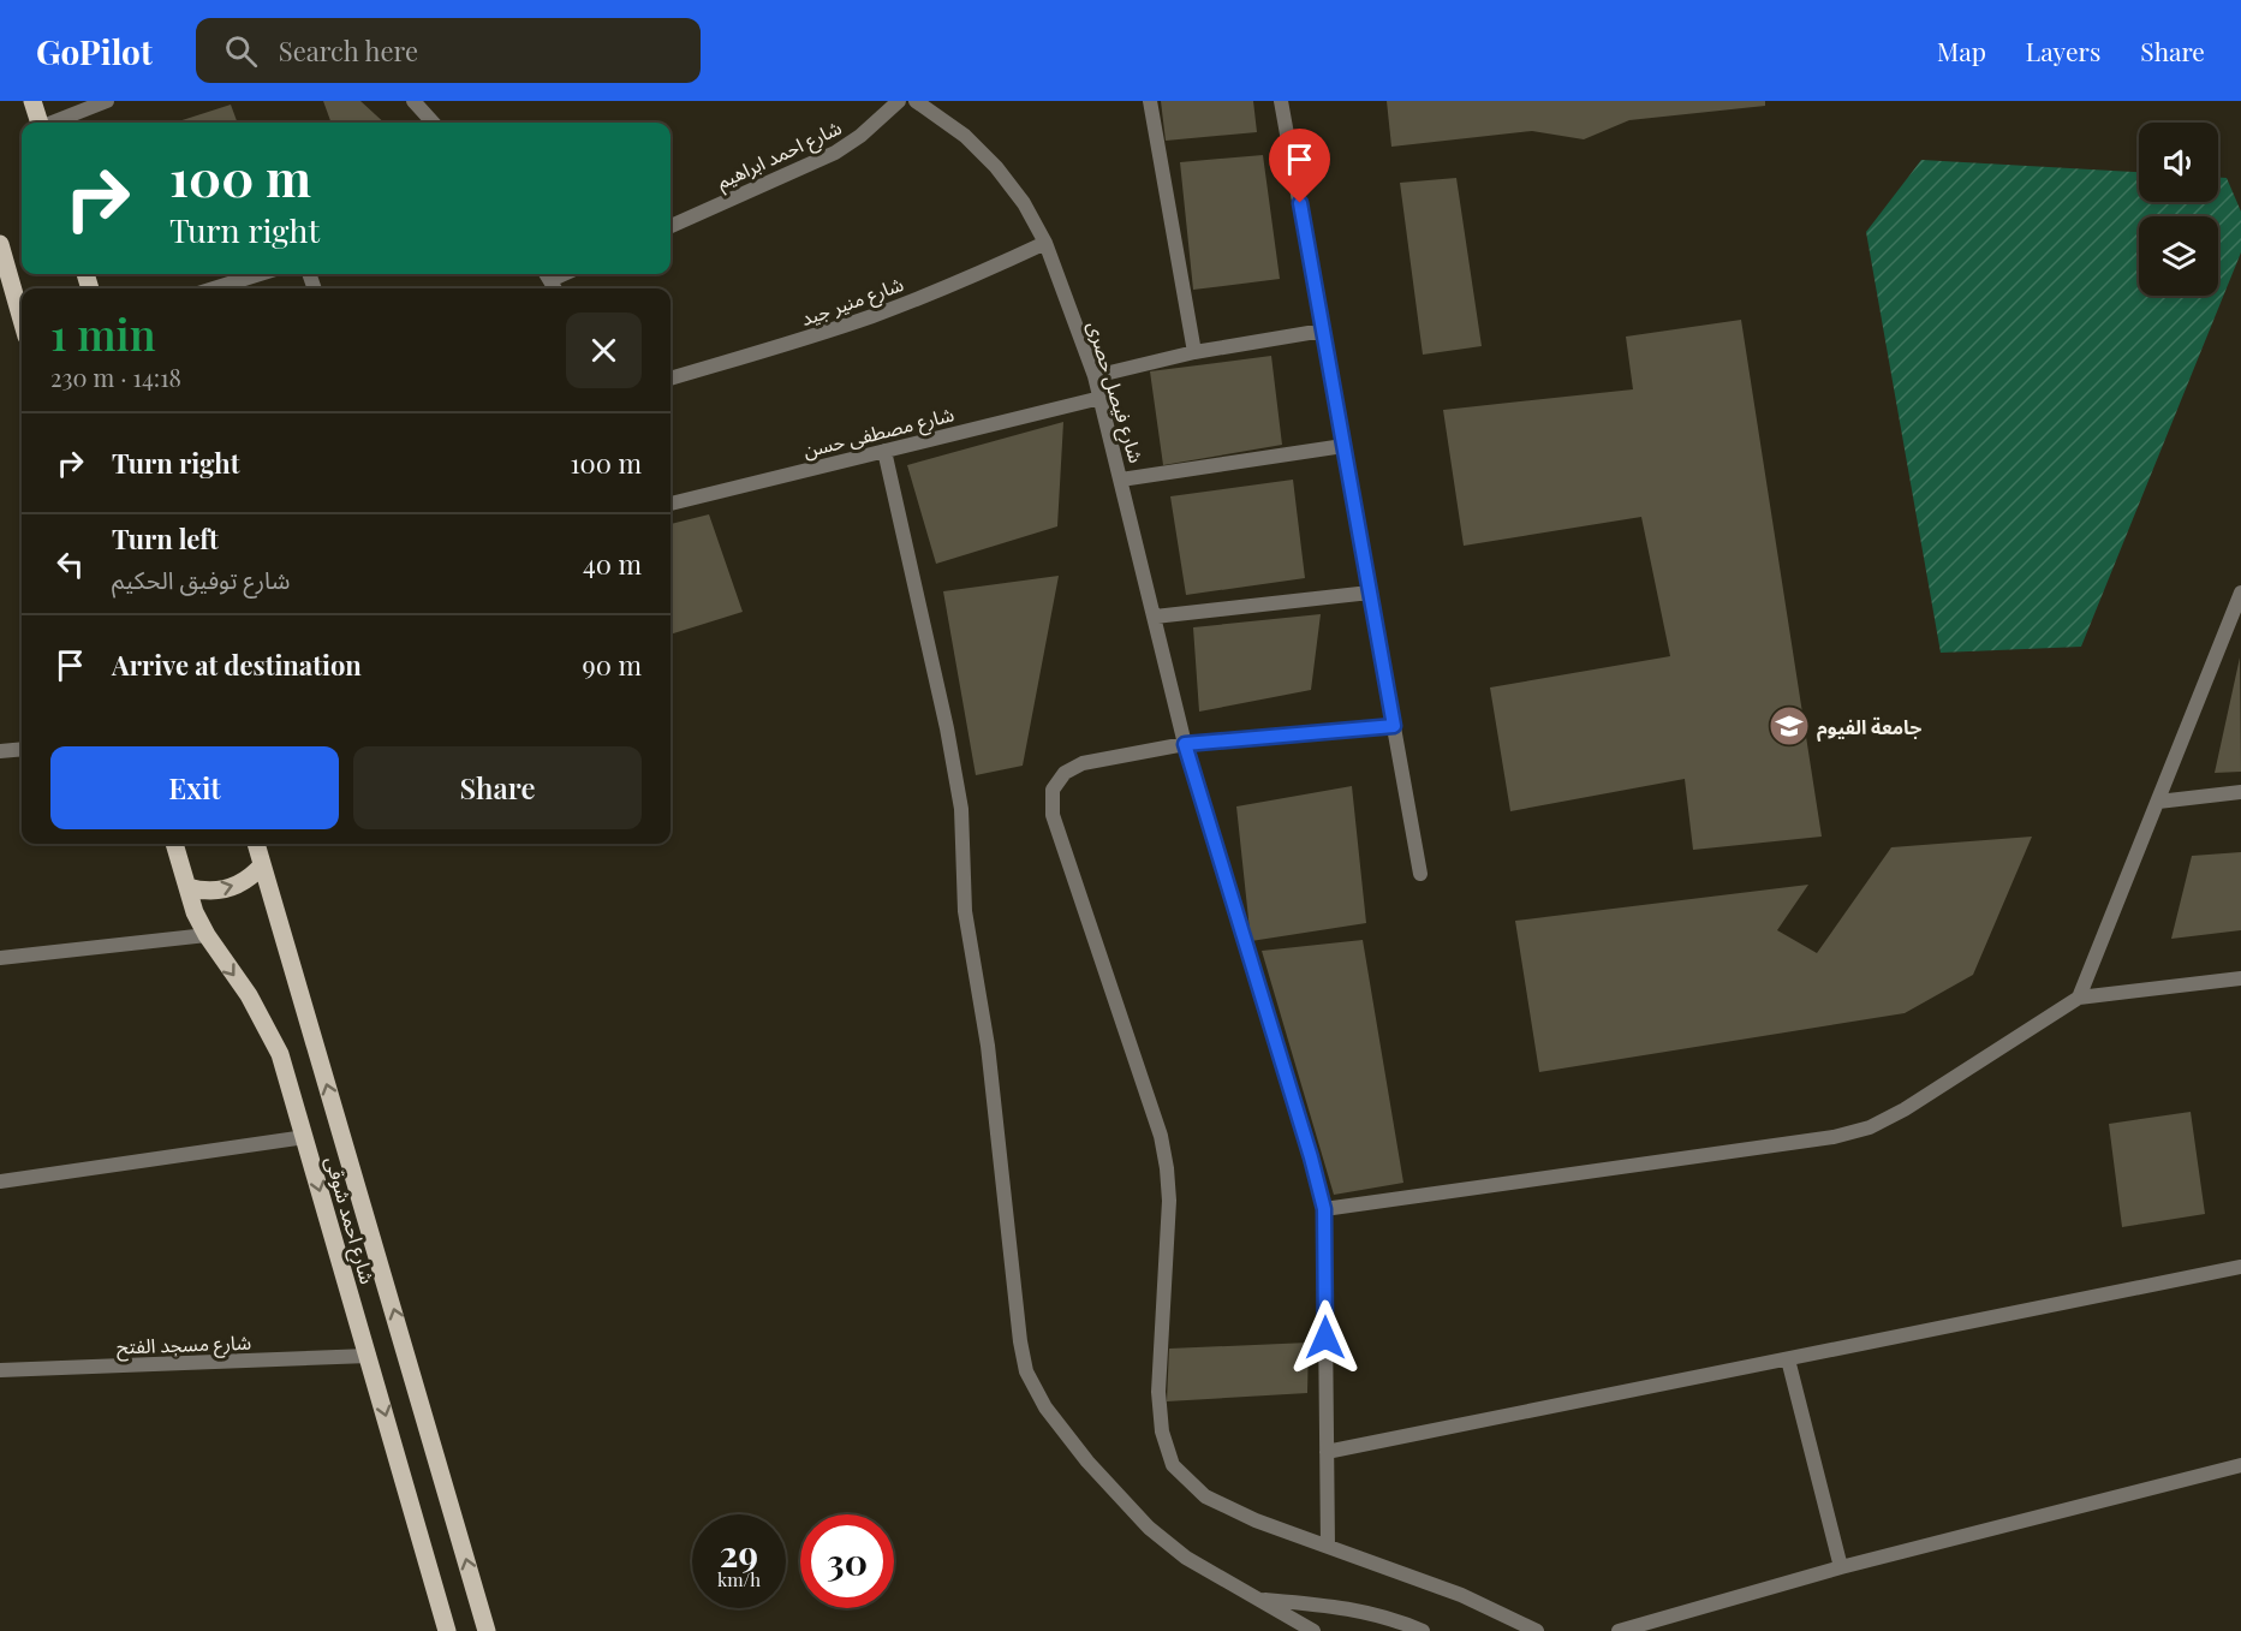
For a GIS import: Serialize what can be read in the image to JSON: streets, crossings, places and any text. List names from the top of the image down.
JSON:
{
  "streets": {
    "main road": ["شارع احمد شوقى"],
    "street": [
      "شارع احمد ابراهيم",
      "شارع منير جيد",
      "شارع فيصل حصرى",
      "شارع مصطفى حسن",
      "شارع مسجد الفتح"
    ]
  },
  "crossings": [
    ["شارع منير جيد", "شارع فيصل حصرى"],
    ["شارع فيصل حصرى", "شارع مصطفى حسن"],
    ["شارع احمد شوقى", "شارع مسجد الفتح"]
  ],
  "places": {
    "school or university": ["جامعة الفيوم"]
  },
  "page": {
    "header": "GoPilot",
    "search": "Search here",
    "nav": ["Map", "Layers", "Share"],
    "turn": ["100 m", "Turn right"],
    "heading": ["1 min", "230 m · 14:18"],
    "list": [
      {
        "name": "Turn right",
        "value": "100 m"
      },
      {
        "name": "Turn left",
        "note": "شارع توفيق الحكيم",
        "value": "40 m"
      },
      {
        "name": "Arrive at destination",
        "value": "90 m"
      }
    ],
    "buttons": ["Exit", "Share"],
    "speed": "29 km/h",
    "limit": "30"
  }
}
